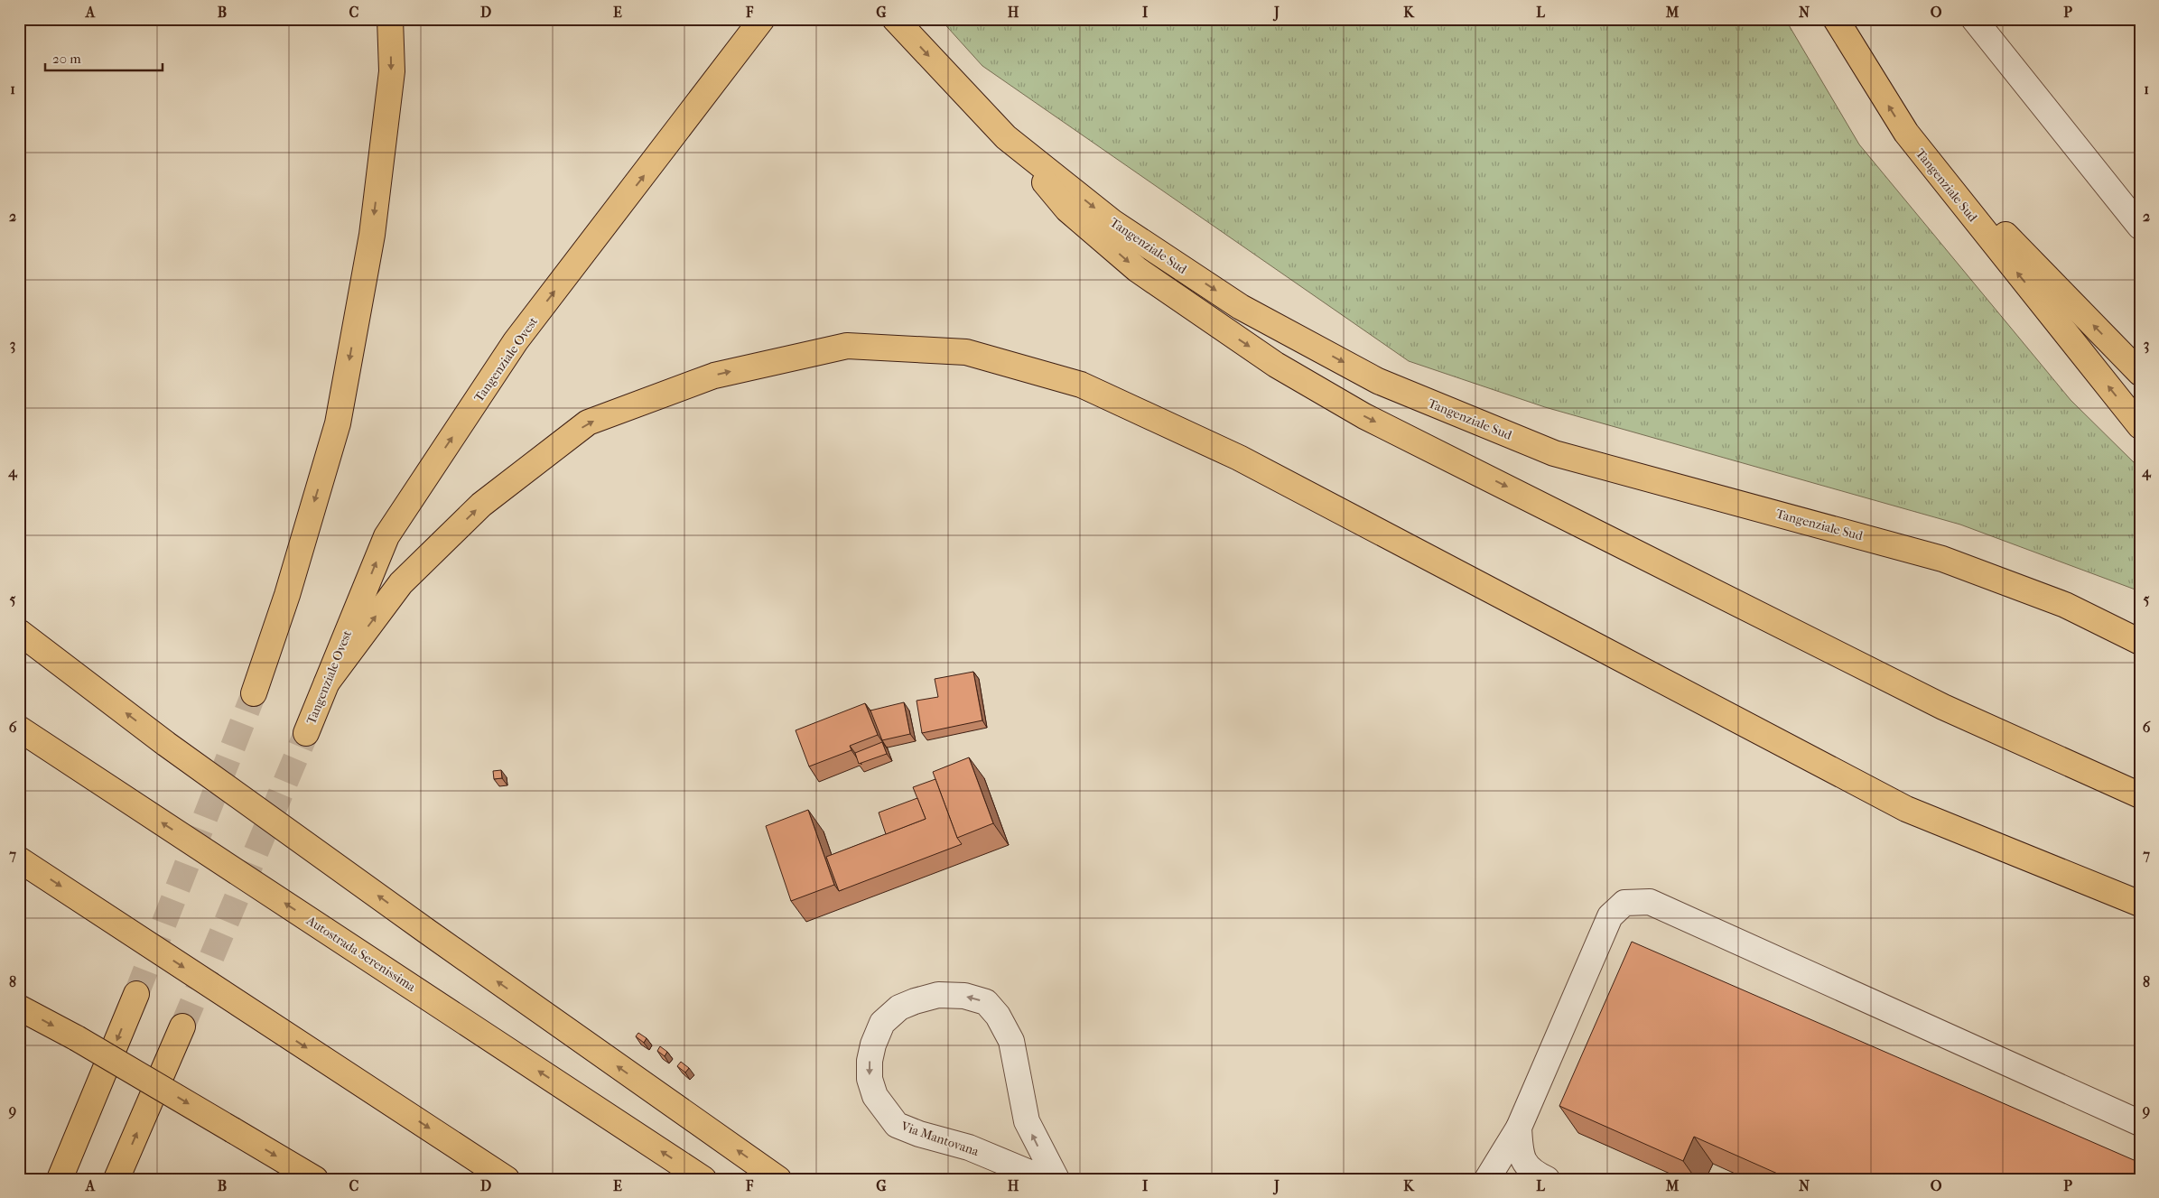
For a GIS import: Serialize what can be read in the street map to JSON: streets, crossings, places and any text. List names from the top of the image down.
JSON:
{
  "streets": {
    "highway": ["Tangenziale Sud", "Tangenziale Ovest", "Autostrada Serenissima"],
    "street": ["Via Mantovana"]
  },
  "scale_bar": "20 m",
  "grid": {
    "columns": [
      "A",
      "B",
      "C",
      "D",
      "E",
      "F",
      "G",
      "H",
      "I",
      "J",
      "K",
      "L",
      "M",
      "N",
      "O",
      "P"
    ],
    "rows": [
      "1",
      "2",
      "3",
      "4",
      "5",
      "6",
      "7",
      "8",
      "9"
    ]
  }
}
